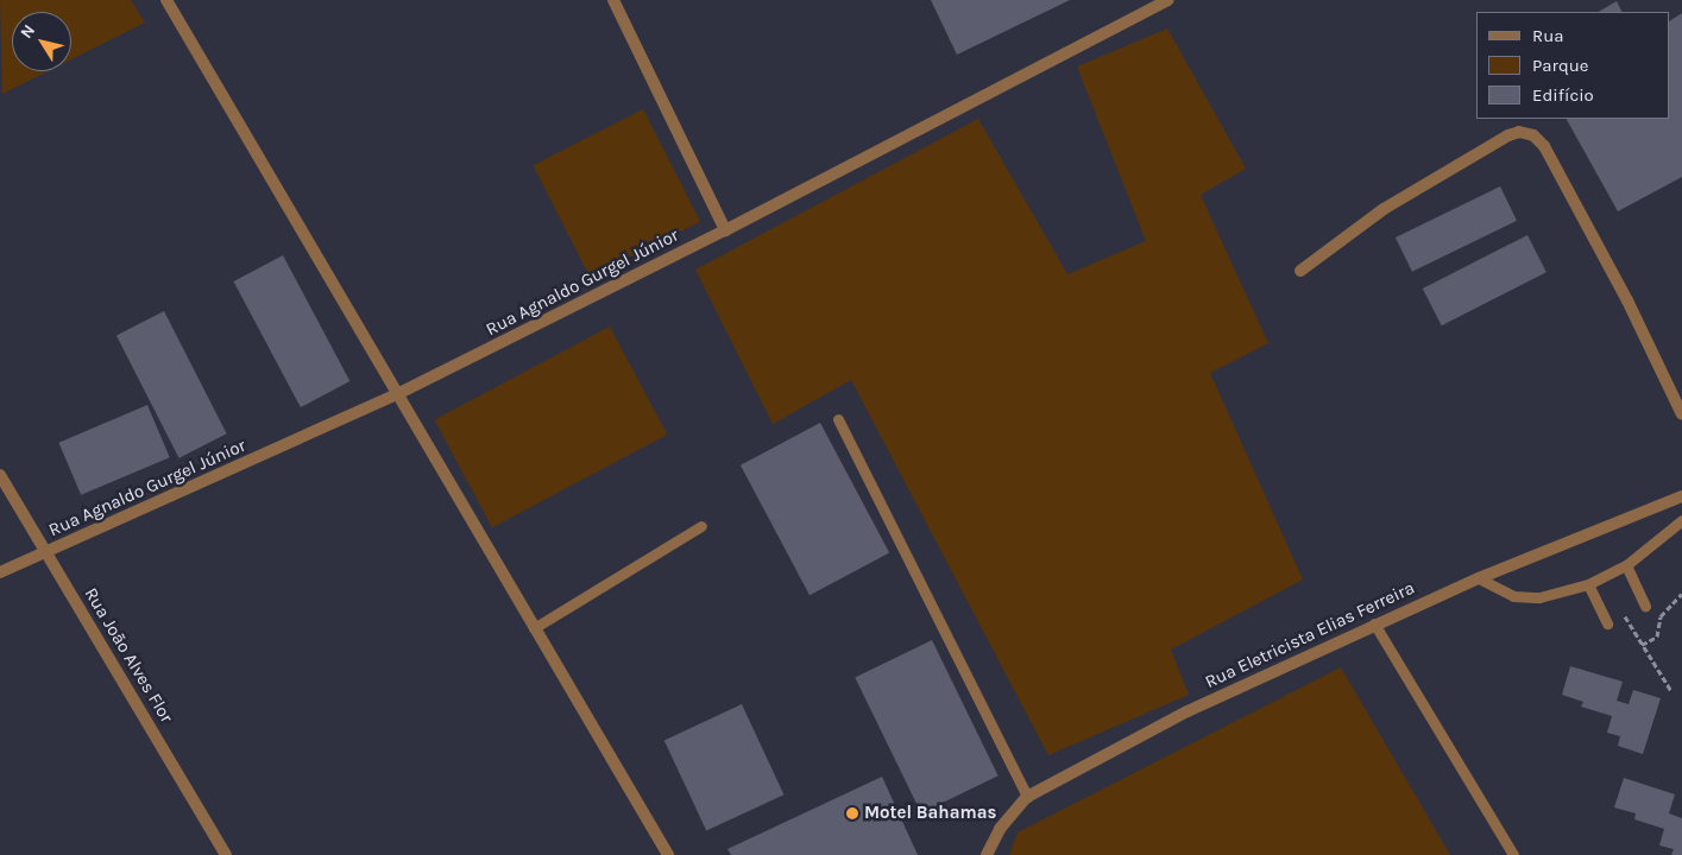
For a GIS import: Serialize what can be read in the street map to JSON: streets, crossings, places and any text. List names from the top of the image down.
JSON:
{
  "streets": {
    "street": ["Rua Agnaldo Gurgel Júnior", "Rua Eletricista Elias Ferreira", "Rua João Alves Flor"]
  },
  "crossings": [
    ["Rua Agnaldo Gurgel Júnior", "Rua João Alves Flor"]
  ],
  "places": ["Motel Bahamas"],
  "legend": ["Rua", "Parque", "Edifício"],
  "north": "top left"
}
